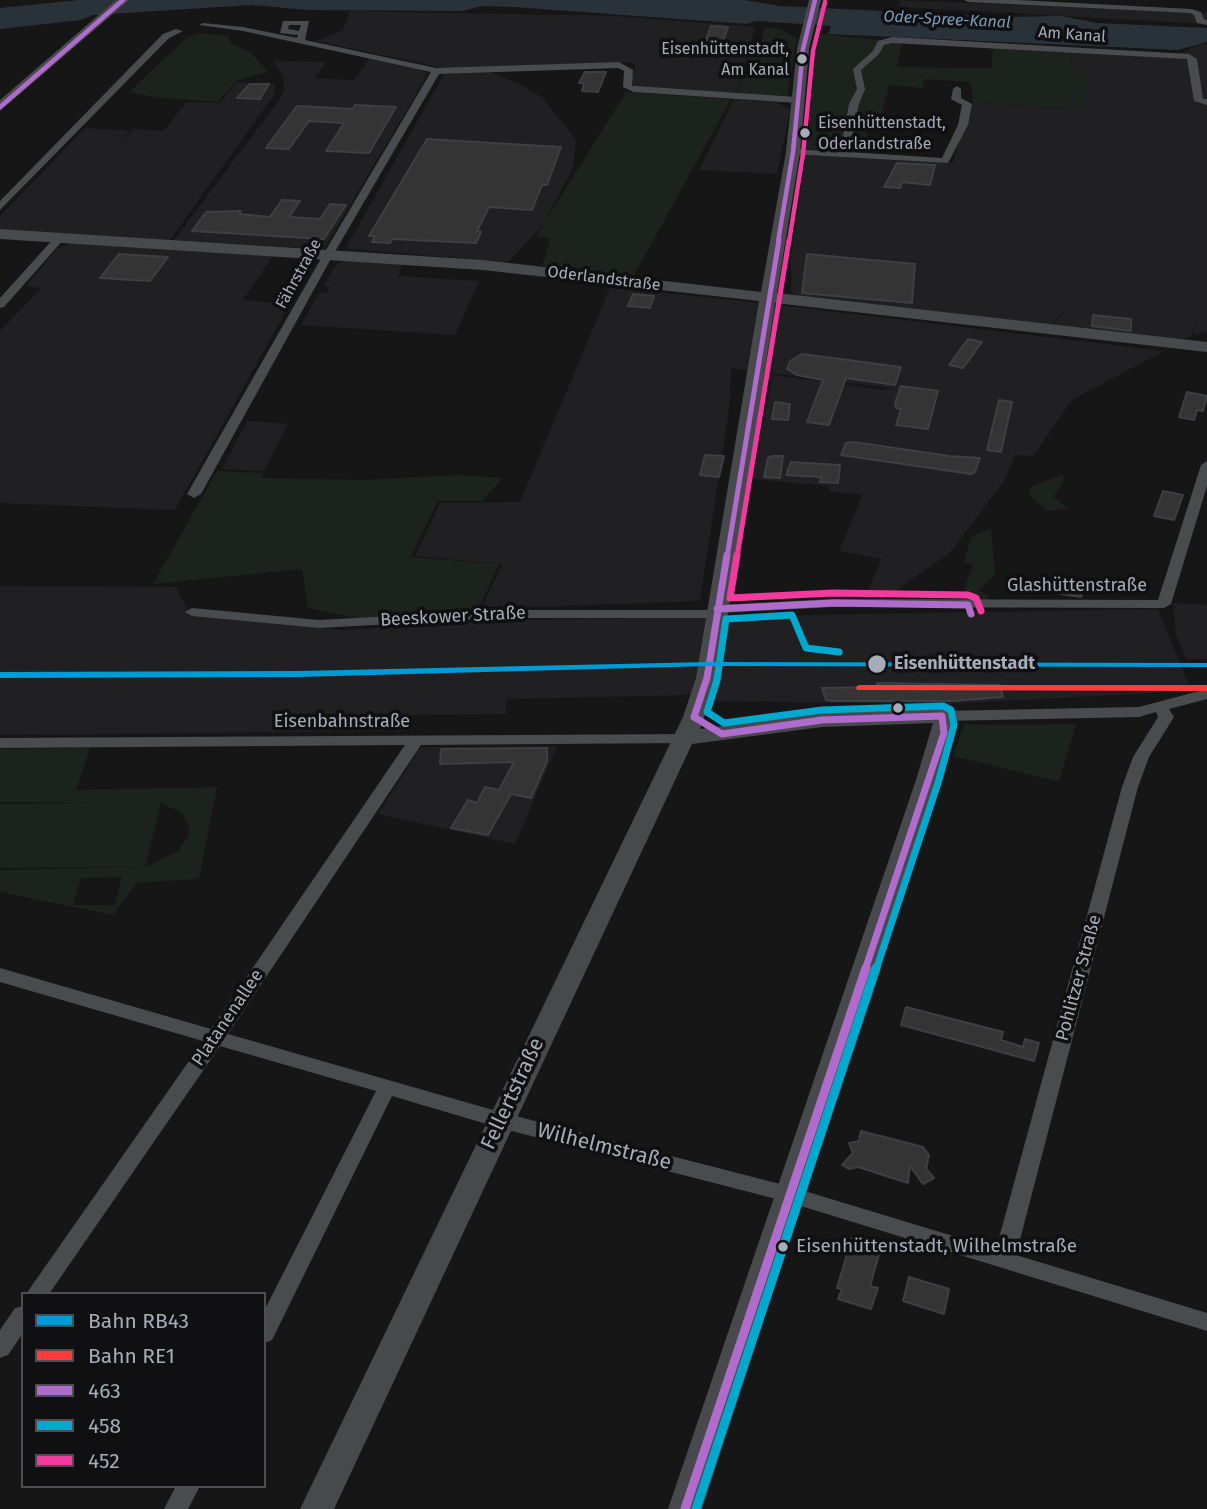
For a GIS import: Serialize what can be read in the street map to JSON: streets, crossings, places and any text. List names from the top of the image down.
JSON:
{
  "streets": {
    "street": [
      "Am Kanal",
      "Fährstraße",
      "Oderlandstraße",
      "Glashüttenstraße",
      "Beeskower Straße",
      "Eisenbahnstraße",
      "Pohlitzer Straße",
      "Platanenallee",
      "Fellertstraße",
      "Wilhelmstraße"
    ]
  },
  "crossings": [
    ["Fährstraße", "Oderlandstraße"],
    ["Glashüttenstraße", "Beeskower Straße"],
    ["Glashüttenstraße", "Fellertstraße"],
    ["Beeskower Straße", "Fellertstraße"],
    ["Eisenbahnstraße", "Platanenallee"],
    ["Eisenbahnstraße", "Fellertstraße"],
    ["Pohlitzer Straße", "Wilhelmstraße"],
    ["Platanenallee", "Wilhelmstraße"],
    ["Fellertstraße", "Wilhelmstraße"]
  ],
  "water": ["Oder-Spree-Kanal"],
  "places": [
    "Eisenhüttenstadt, Am Kanal",
    "Eisenhüttenstadt, Oderlandstraße",
    "Eisenhüttenstadt",
    "Eisenhüttenstadt, Wilhelmstraße"
  ],
  "lines": [
    "transit line 463",
    "transit line 452",
    "transit line 458",
    "rail line RB43",
    "rail line RE1"
  ],
  "legend": [
    "Bahn RB43",
    "Bahn RE1",
    "463",
    "458",
    "452"
  ]
}
